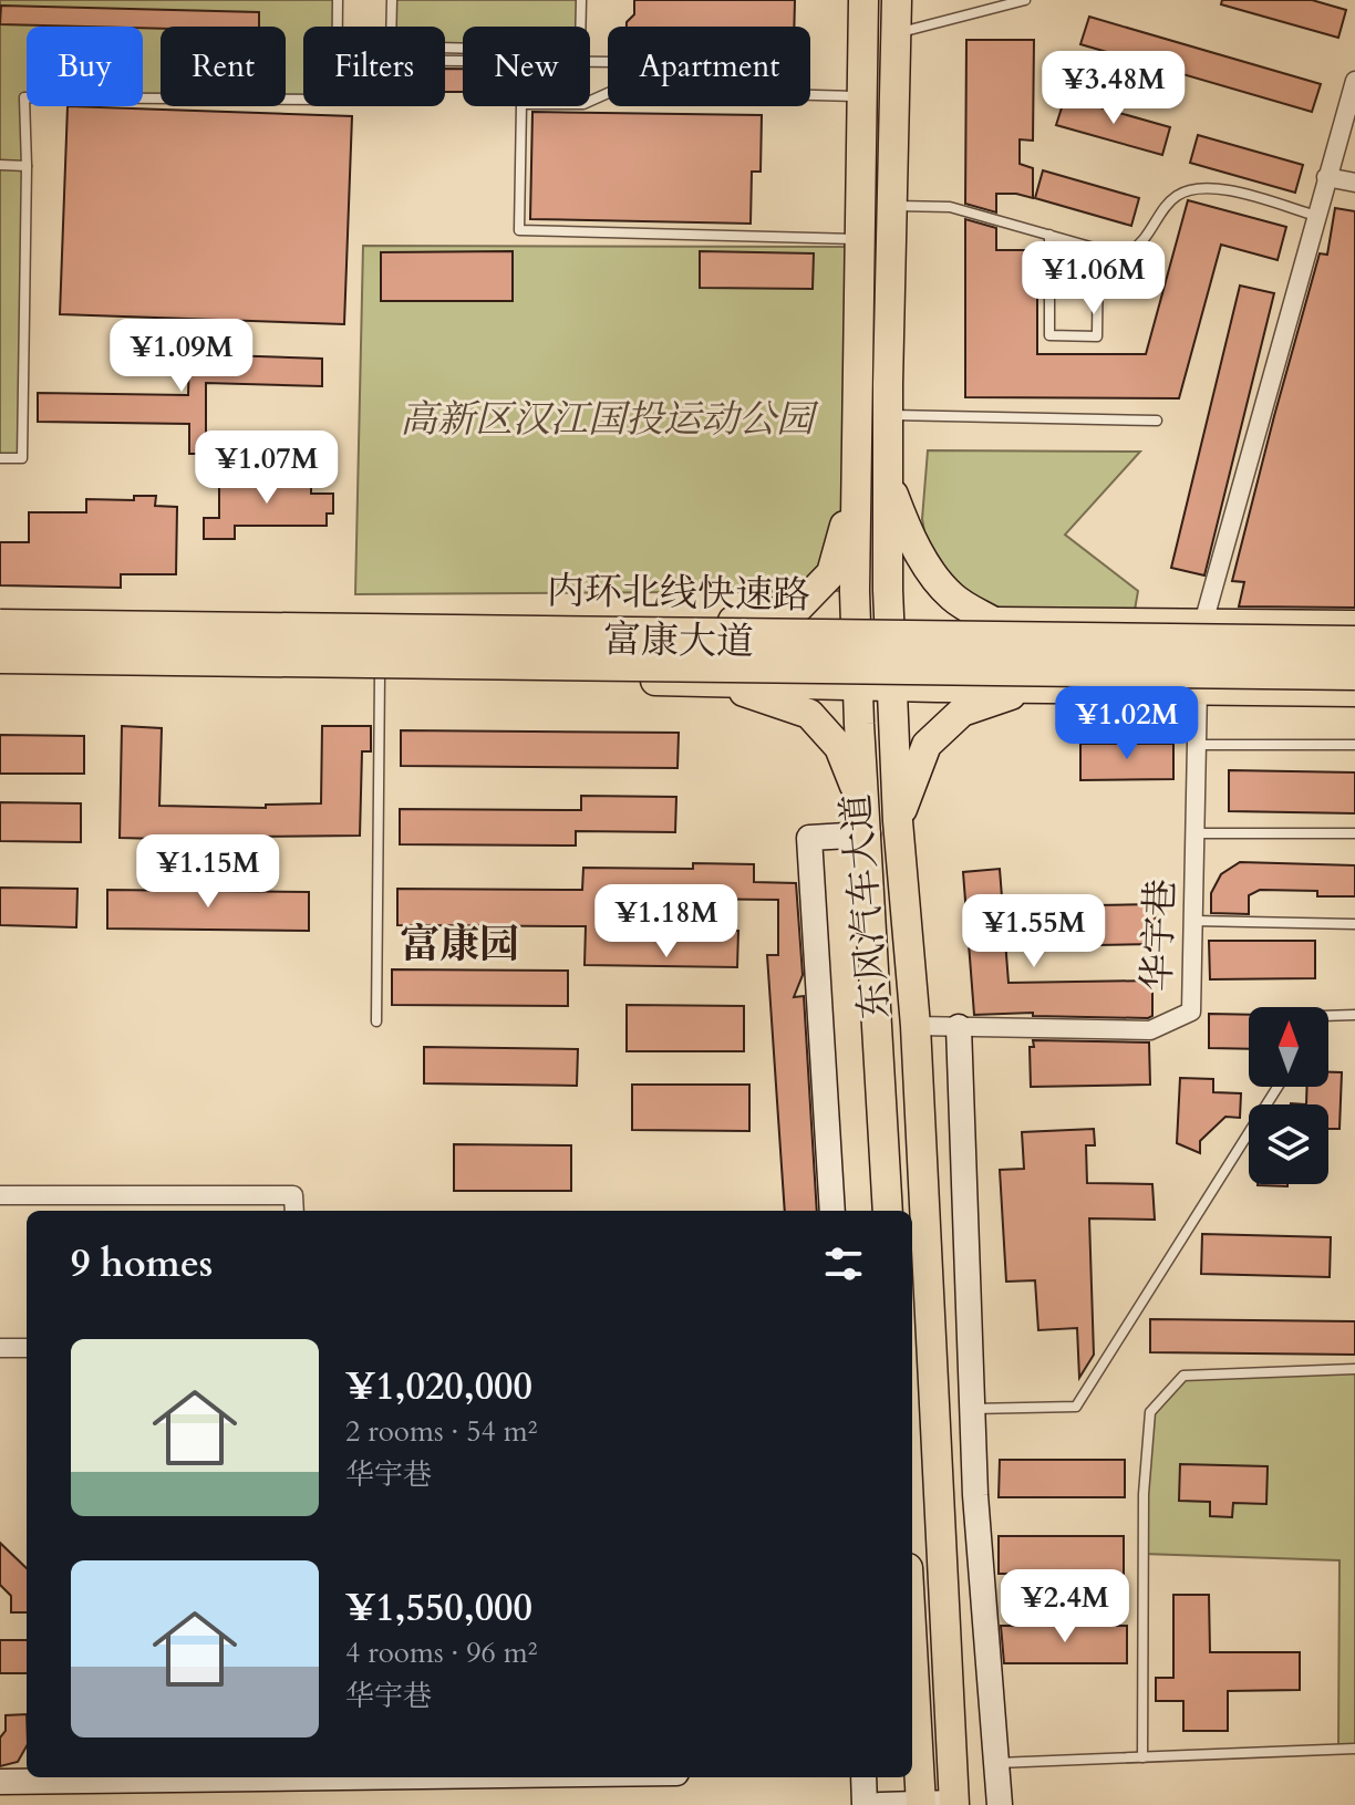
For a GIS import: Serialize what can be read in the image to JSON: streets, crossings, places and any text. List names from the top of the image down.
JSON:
{
  "streets": {
    "highway": ["内环北线快速路"],
    "main road": ["富康大道", "东风汽车大道"],
    "street": ["华宇巷"]
  },
  "crossings": [
    ["富康大道", "东风汽车大道"],
    ["富康大道", "华宇巷"],
    ["东风汽车大道", "华宇巷"]
  ],
  "districts": ["富康园"],
  "parks": ["高新区汉江国投运动公园"],
  "north": "top",
  "page": {
    "chip": [
      "Buy",
      "Rent",
      "Filters",
      "New",
      "Apartment"
    ],
    "price": [
      "¥3.48M",
      "¥1.06M",
      "¥1.09M",
      "¥1.07M",
      "¥1.02M",
      "¥1.15M",
      "¥1.18M",
      "¥1.55M",
      "¥2.4M"
    ],
    "heading": "9 homes",
    "list": [
      {
        "name": "¥1,020,000",
        "note": "2 rooms · 54 m² · 华宇巷"
      },
      {
        "name": "¥1,550,000",
        "note": "4 rooms · 96 m² · 华宇巷"
      }
    ]
  }
}
